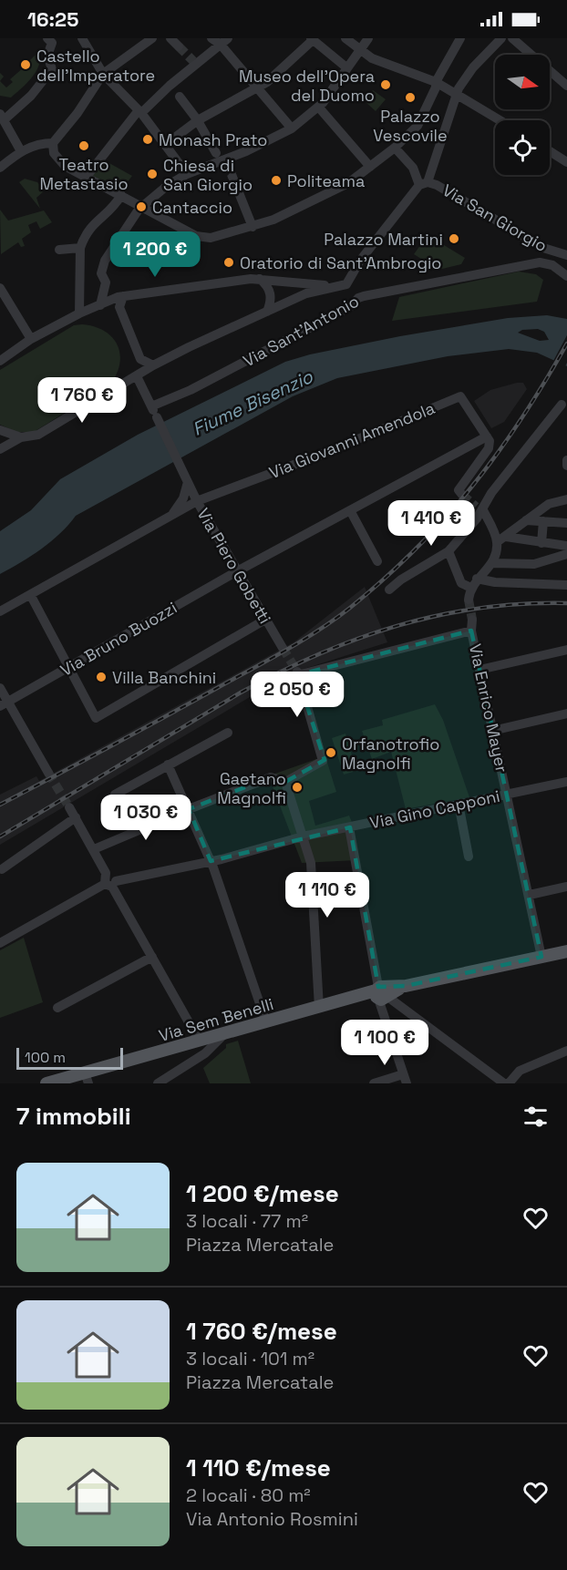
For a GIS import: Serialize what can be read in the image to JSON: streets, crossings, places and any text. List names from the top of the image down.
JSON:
{
  "streets": {
    "main road": ["Via Sem Benelli"],
    "street": [
      "Via San Giorgio",
      "Via Sant'Antonio",
      "Via Giovanni Amendola",
      "Via Piero Gobetti",
      "Via Bruno Buozzi",
      "Via Enrico Mayer",
      "Via Gino Capponi"
    ]
  },
  "crossings": [
    ["Via Sant'Antonio", "Via Piero Gobetti"],
    ["Via Giovanni Amendola", "Via Piero Gobetti"],
    ["Via Giovanni Amendola", "Via Bruno Buozzi"],
    ["Via Piero Gobetti", "Via Bruno Buozzi"],
    ["Via Enrico Mayer", "Via Gino Capponi"],
    ["Via Enrico Mayer", "Via Sem Benelli"]
  ],
  "water": ["Fiume Bisenzio"],
  "places": [
    "Castello dell'Imperatore",
    "Museo dell'Opera del Duomo",
    "Palazzo Vescovile",
    "Monash Prato",
    "Teatro Metastasio",
    "Chiesa di San Giorgio",
    "Politeama",
    "Cantaccio",
    "Palazzo Martini",
    "Oratorio di Sant'Ambrogio",
    "Villa Banchini",
    "Orfanotrofio Magnolfi",
    "Gaetano Magnolfi"
  ],
  "scale_bar": "100 m",
  "north": "right",
  "page": {
    "status": "16:25",
    "price": [
      "1 200 €",
      "1 760 €",
      "1 410 €",
      "2 050 €",
      "1 030 €",
      "1 110 €",
      "1 100 €"
    ],
    "scale": "100 m",
    "heading": "7 immobili",
    "list": [
      {
        "name": "1 200 €/mese",
        "note": "3 locali · 77 m² · Piazza Mercatale"
      },
      {
        "name": "1 760 €/mese",
        "note": "3 locali · 101 m² · Piazza Mercatale"
      },
      {
        "name": "1 110 €/mese",
        "note": "2 locali · 80 m² · Via Antonio Rosmini"
      }
    ]
  }
}
